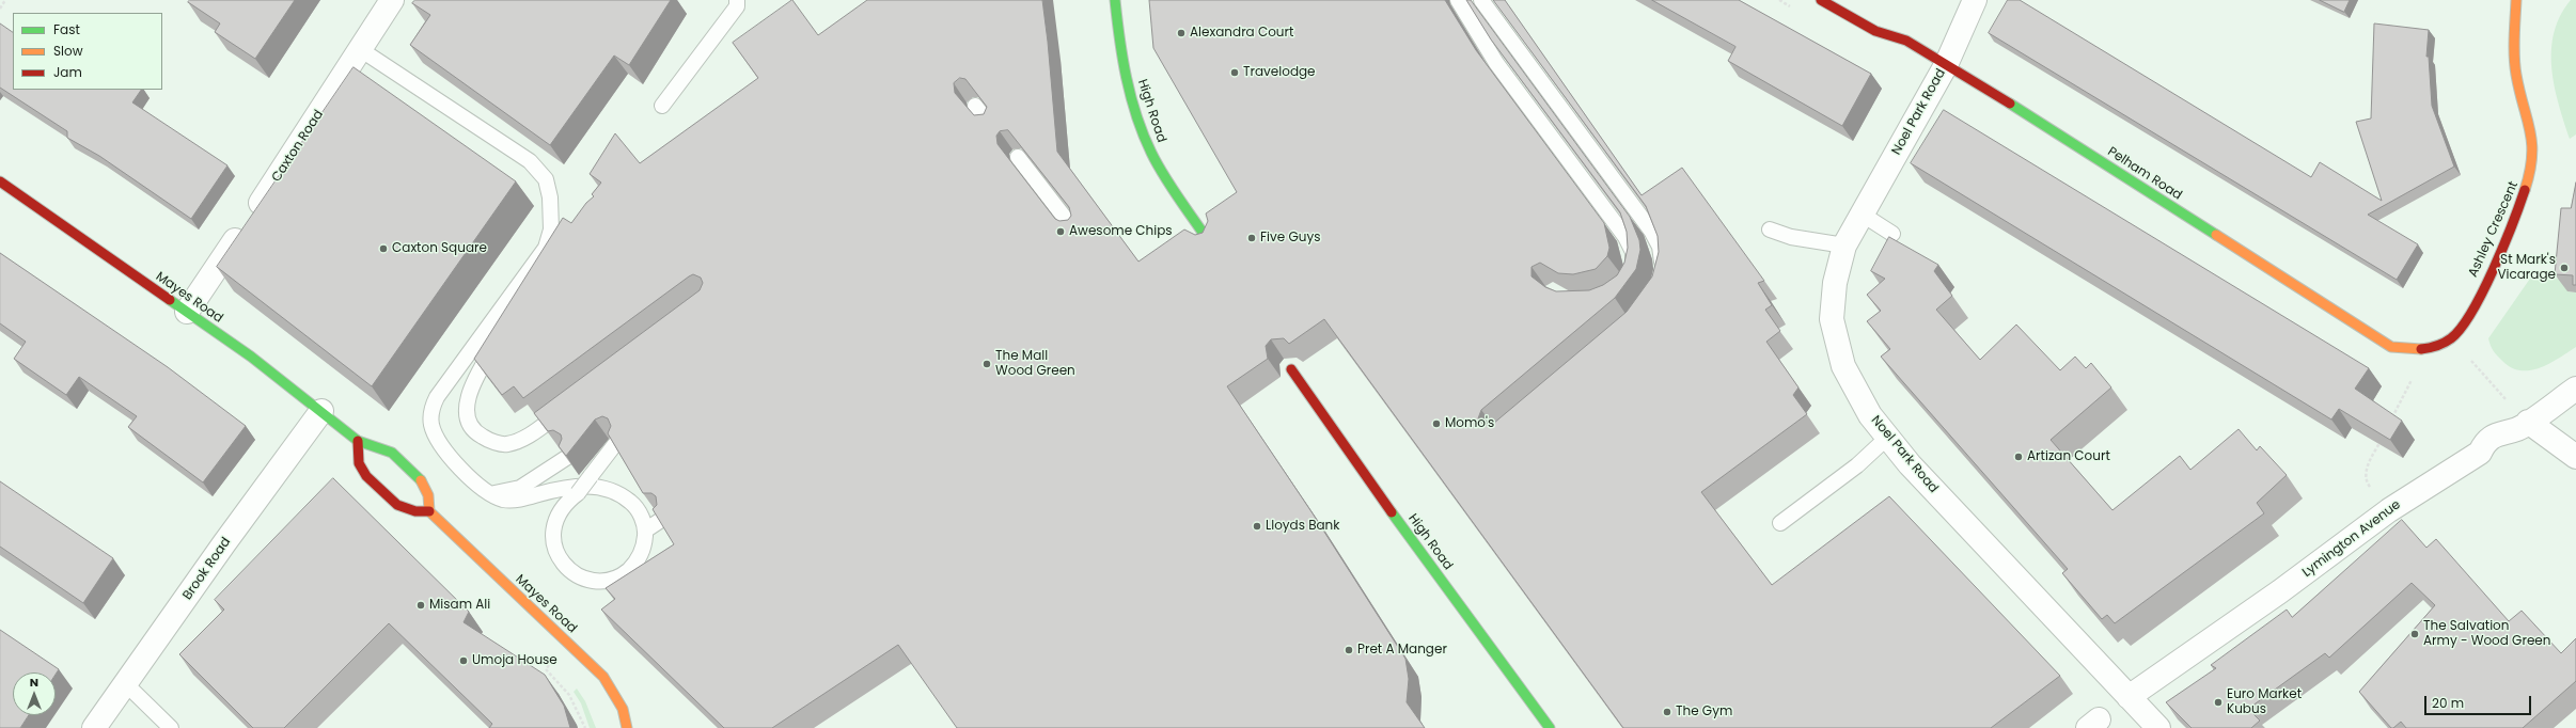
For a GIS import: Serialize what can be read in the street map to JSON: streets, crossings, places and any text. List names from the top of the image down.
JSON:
{
  "streets": {
    "main road": [
      "High Road",
      "Pelham Road",
      "Ashley Crescent",
      "Mayes Road"
    ],
    "street": [
      "Noel Park Road",
      "Caxton Road",
      "Lymington Avenue",
      "Brook Road"
    ]
  },
  "crossings": [
    ["Noel Park Road", "Pelham Road"],
    ["Noel Park Road", "Lymington Avenue"],
    ["Caxton Road", "Mayes Road"],
    ["Pelham Road", "Ashley Crescent"],
    ["Mayes Road", "Brook Road"]
  ],
  "places": [
    "Alexandra Court",
    "Travelodge",
    "Awesome Chips",
    "Five Guys",
    "Caxton Square",
    "St Mark's Vicarage",
    "The Mall Wood Green",
    "Momo's",
    "Artizan Court",
    "Lloyds Bank",
    "Misam Ali",
    "The Salvation Army - Wood Green",
    "Pret A Manger",
    "Umoja House",
    "Euro Market Kubus",
    "The Gym"
  ],
  "legend": ["Fast", "Slow", "Jam"],
  "scale_bar": "20 m",
  "north": "top"
}
